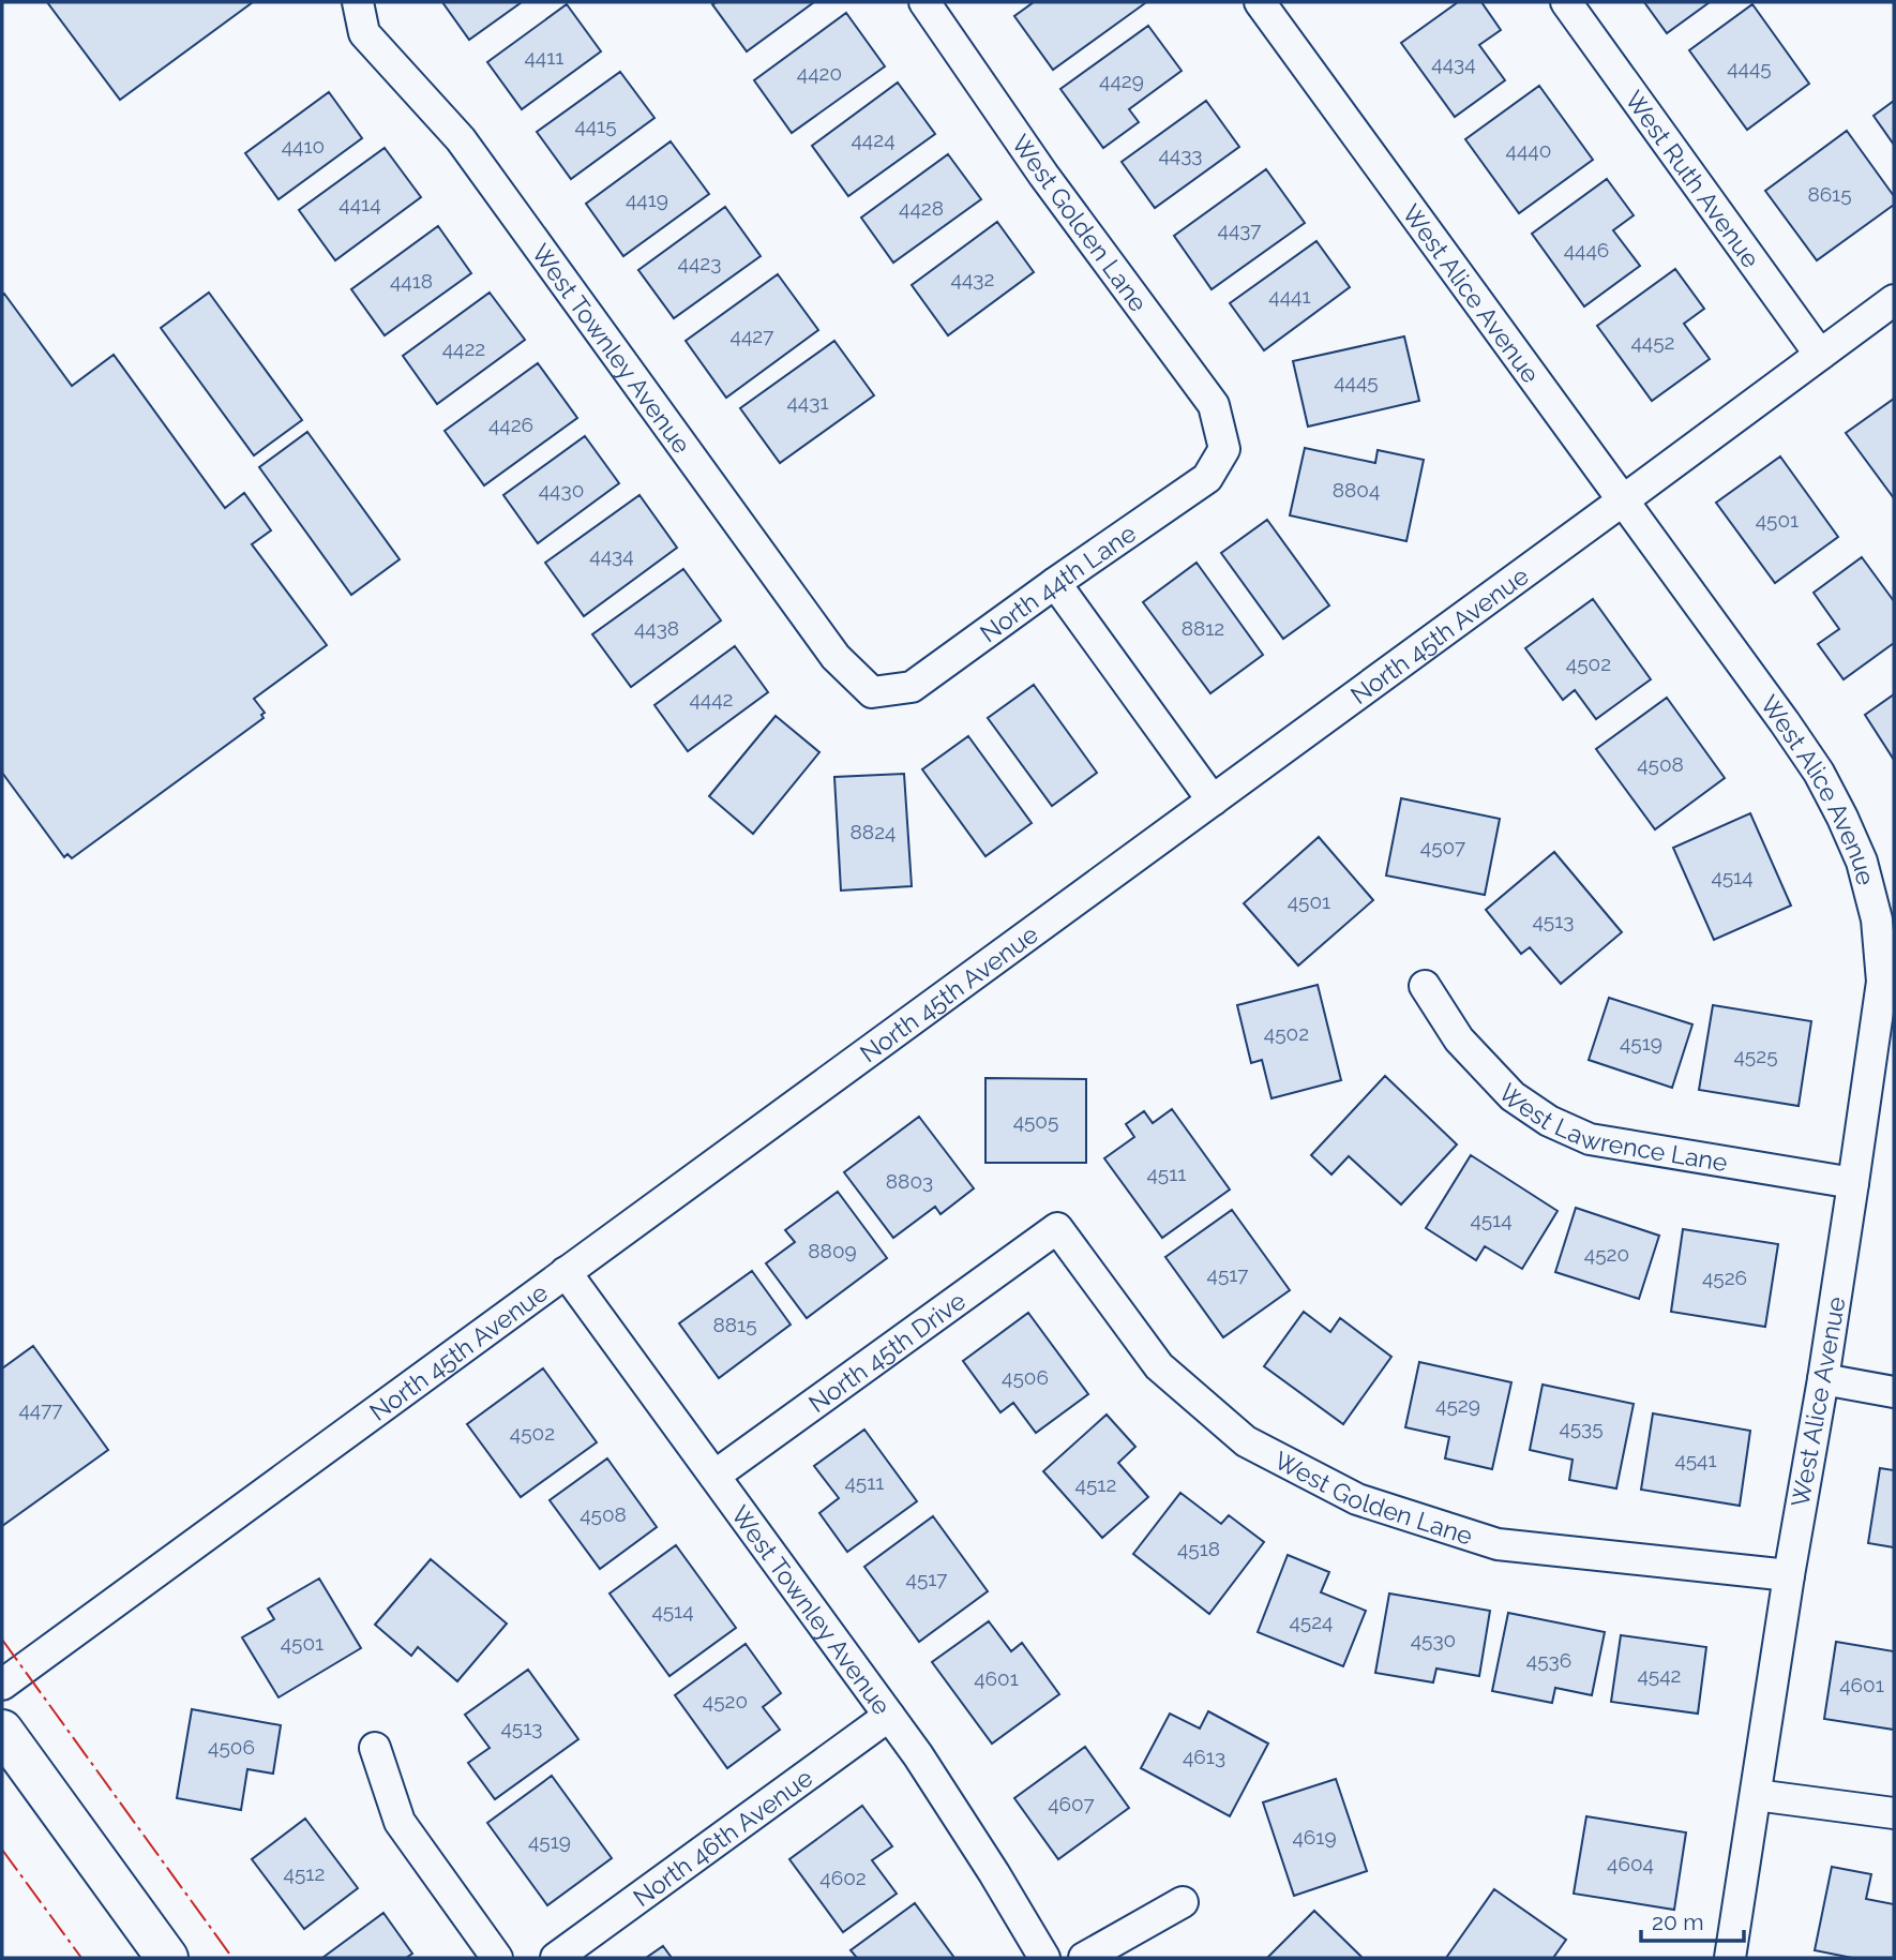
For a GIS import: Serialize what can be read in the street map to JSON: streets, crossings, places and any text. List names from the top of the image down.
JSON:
{
  "streets": {
    "street": [
      "West Ruth Avenue",
      "West Golden Lane",
      "West Alice Avenue",
      "West Townley Avenue",
      "North 44th Lane",
      "North 45th Avenue",
      "West Lawrence Lane",
      "North 45th Drive",
      "North 46th Avenue"
    ]
  },
  "crossings": [
    ["West Ruth Avenue", "North 45th Avenue"],
    ["West Golden Lane", "West Alice Avenue"],
    ["West Golden Lane", "North 44th Lane"],
    ["West Golden Lane", "North 45th Drive"],
    ["West Alice Avenue", "North 45th Avenue"],
    ["West Alice Avenue", "West Lawrence Lane"],
    ["West Townley Avenue", "North 44th Lane"],
    ["West Townley Avenue", "North 45th Avenue"],
    ["West Townley Avenue", "North 45th Drive"],
    ["West Townley Avenue", "North 46th Avenue"]
  ],
  "house_numbers": [
    "4411",
    "4434",
    "4445",
    "4420",
    "4429",
    "4415",
    "4424",
    "4410",
    "4440",
    "4433",
    "8615",
    "4419",
    "4414",
    "4428",
    "4437",
    "4446",
    "4423",
    "4432",
    "4418",
    "4441",
    "4427",
    "4452",
    "4422",
    "4445",
    "4431",
    "4426",
    "4430",
    "8804",
    "4501",
    "4434",
    "4438",
    "8812",
    "4502",
    "4442",
    "4508",
    "8824",
    "4507",
    "4514",
    "4501",
    "4513",
    "4502",
    "4519",
    "4525",
    "4505",
    "4511",
    "8803",
    "4514",
    "8809",
    "4520",
    "4517",
    "4526",
    "8815",
    "4506",
    "4529",
    "4477",
    "4535",
    "4502",
    "4541",
    "4511",
    "4512",
    "4508",
    "4518",
    "4517",
    "4514",
    "4524",
    "4530",
    "4501",
    "4536",
    "4542",
    "4601",
    "4601",
    "4520",
    "4513",
    "4506",
    "4613",
    "4607",
    "4619",
    "4519",
    "4604",
    "4512",
    "4602"
  ],
  "scale_bar": "20 m"
}
